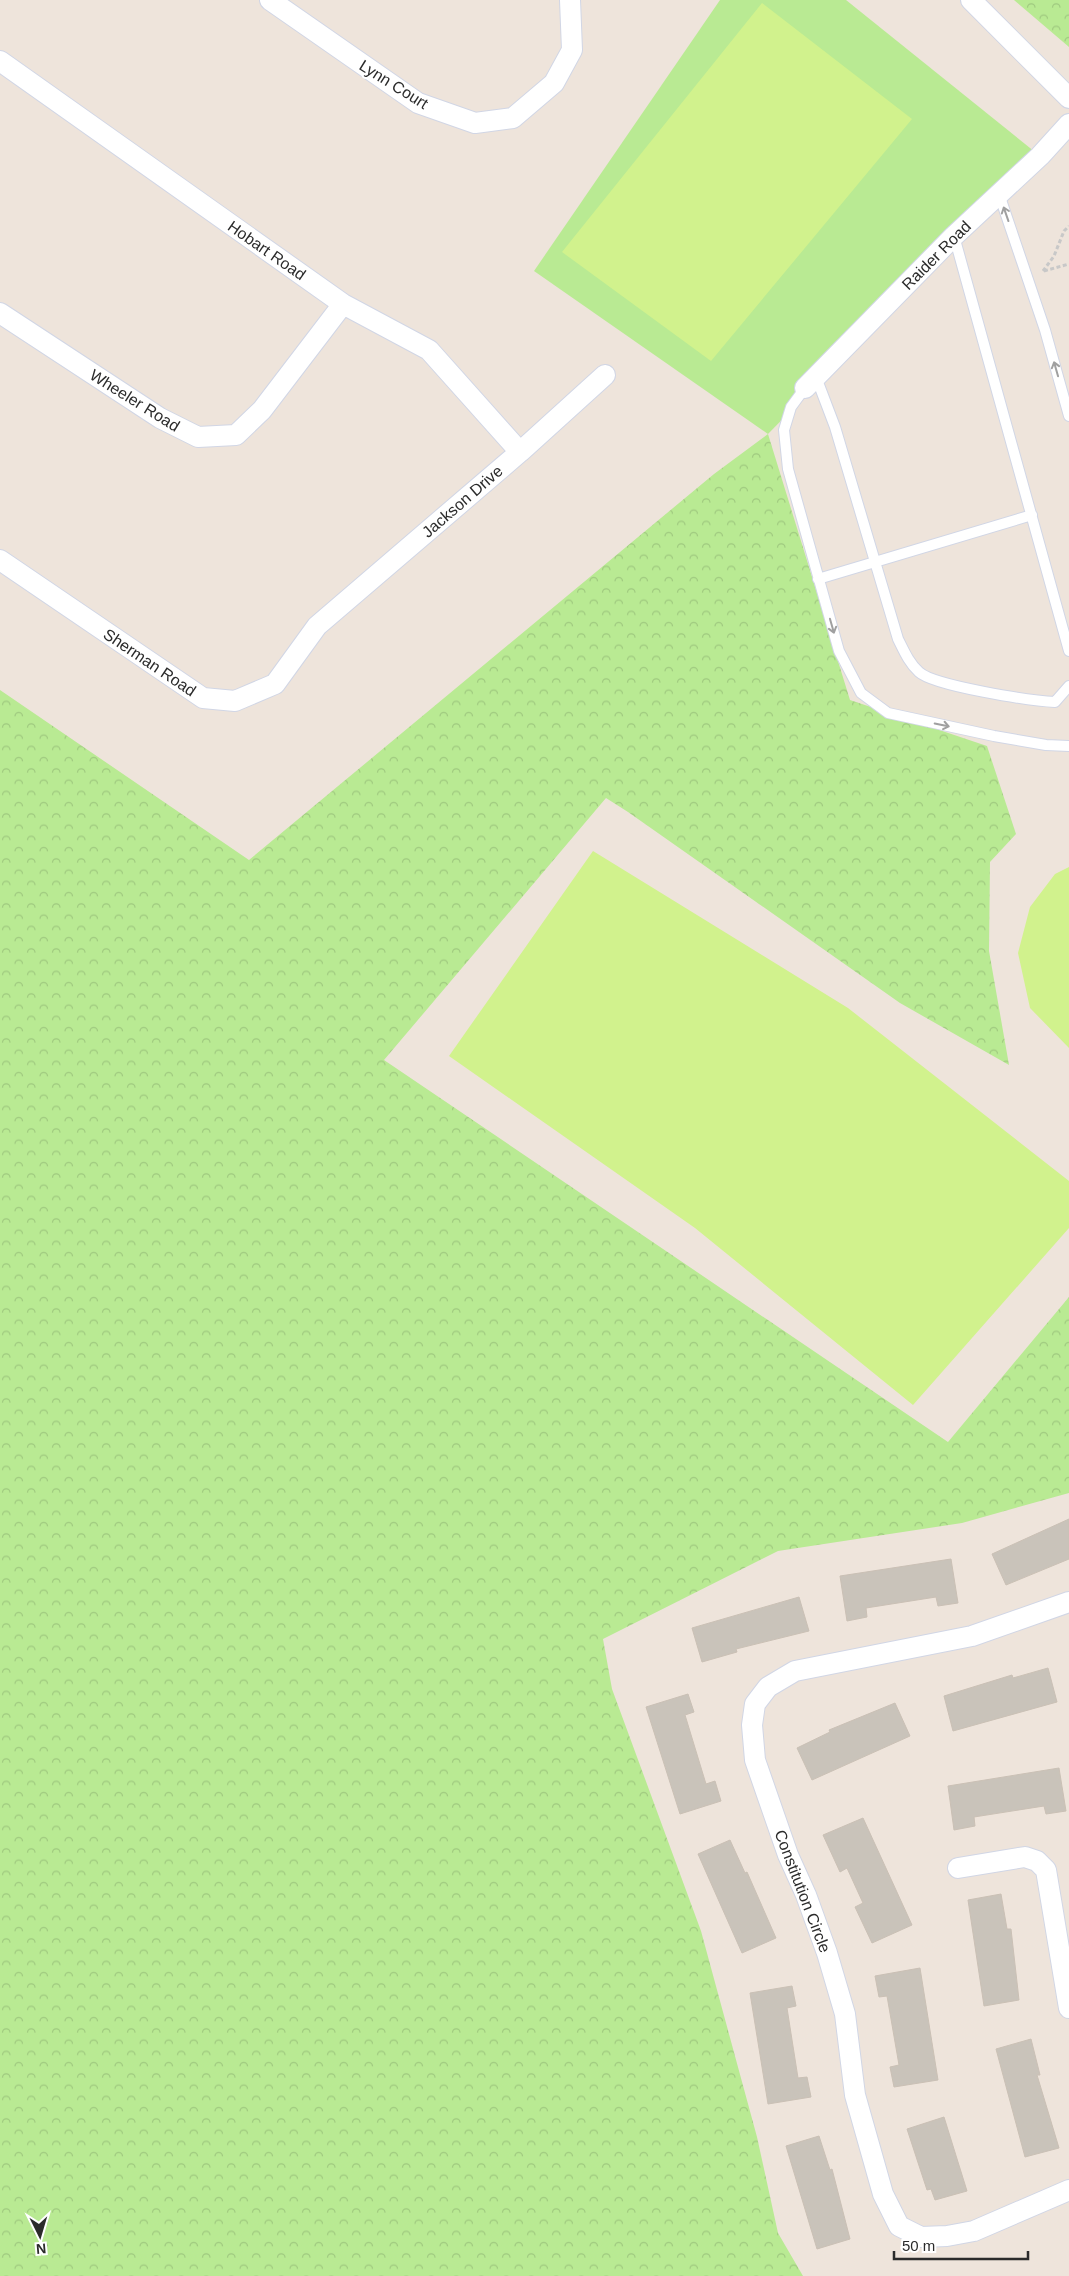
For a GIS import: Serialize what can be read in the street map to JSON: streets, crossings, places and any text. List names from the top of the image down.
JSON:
{
  "streets": {
    "street": [
      "Lynn Court",
      "Hobart Road",
      "Raider Road",
      "Wheeler Road",
      "Jackson Drive",
      "Sherman Road",
      "Constitution Circle"
    ]
  },
  "crossings": [
    ["Hobart Road", "Wheeler Road"],
    ["Hobart Road", "Jackson Drive"],
    ["Jackson Drive", "Sherman Road"]
  ],
  "scale_bar": "50 m",
  "north": "bottom"
}
